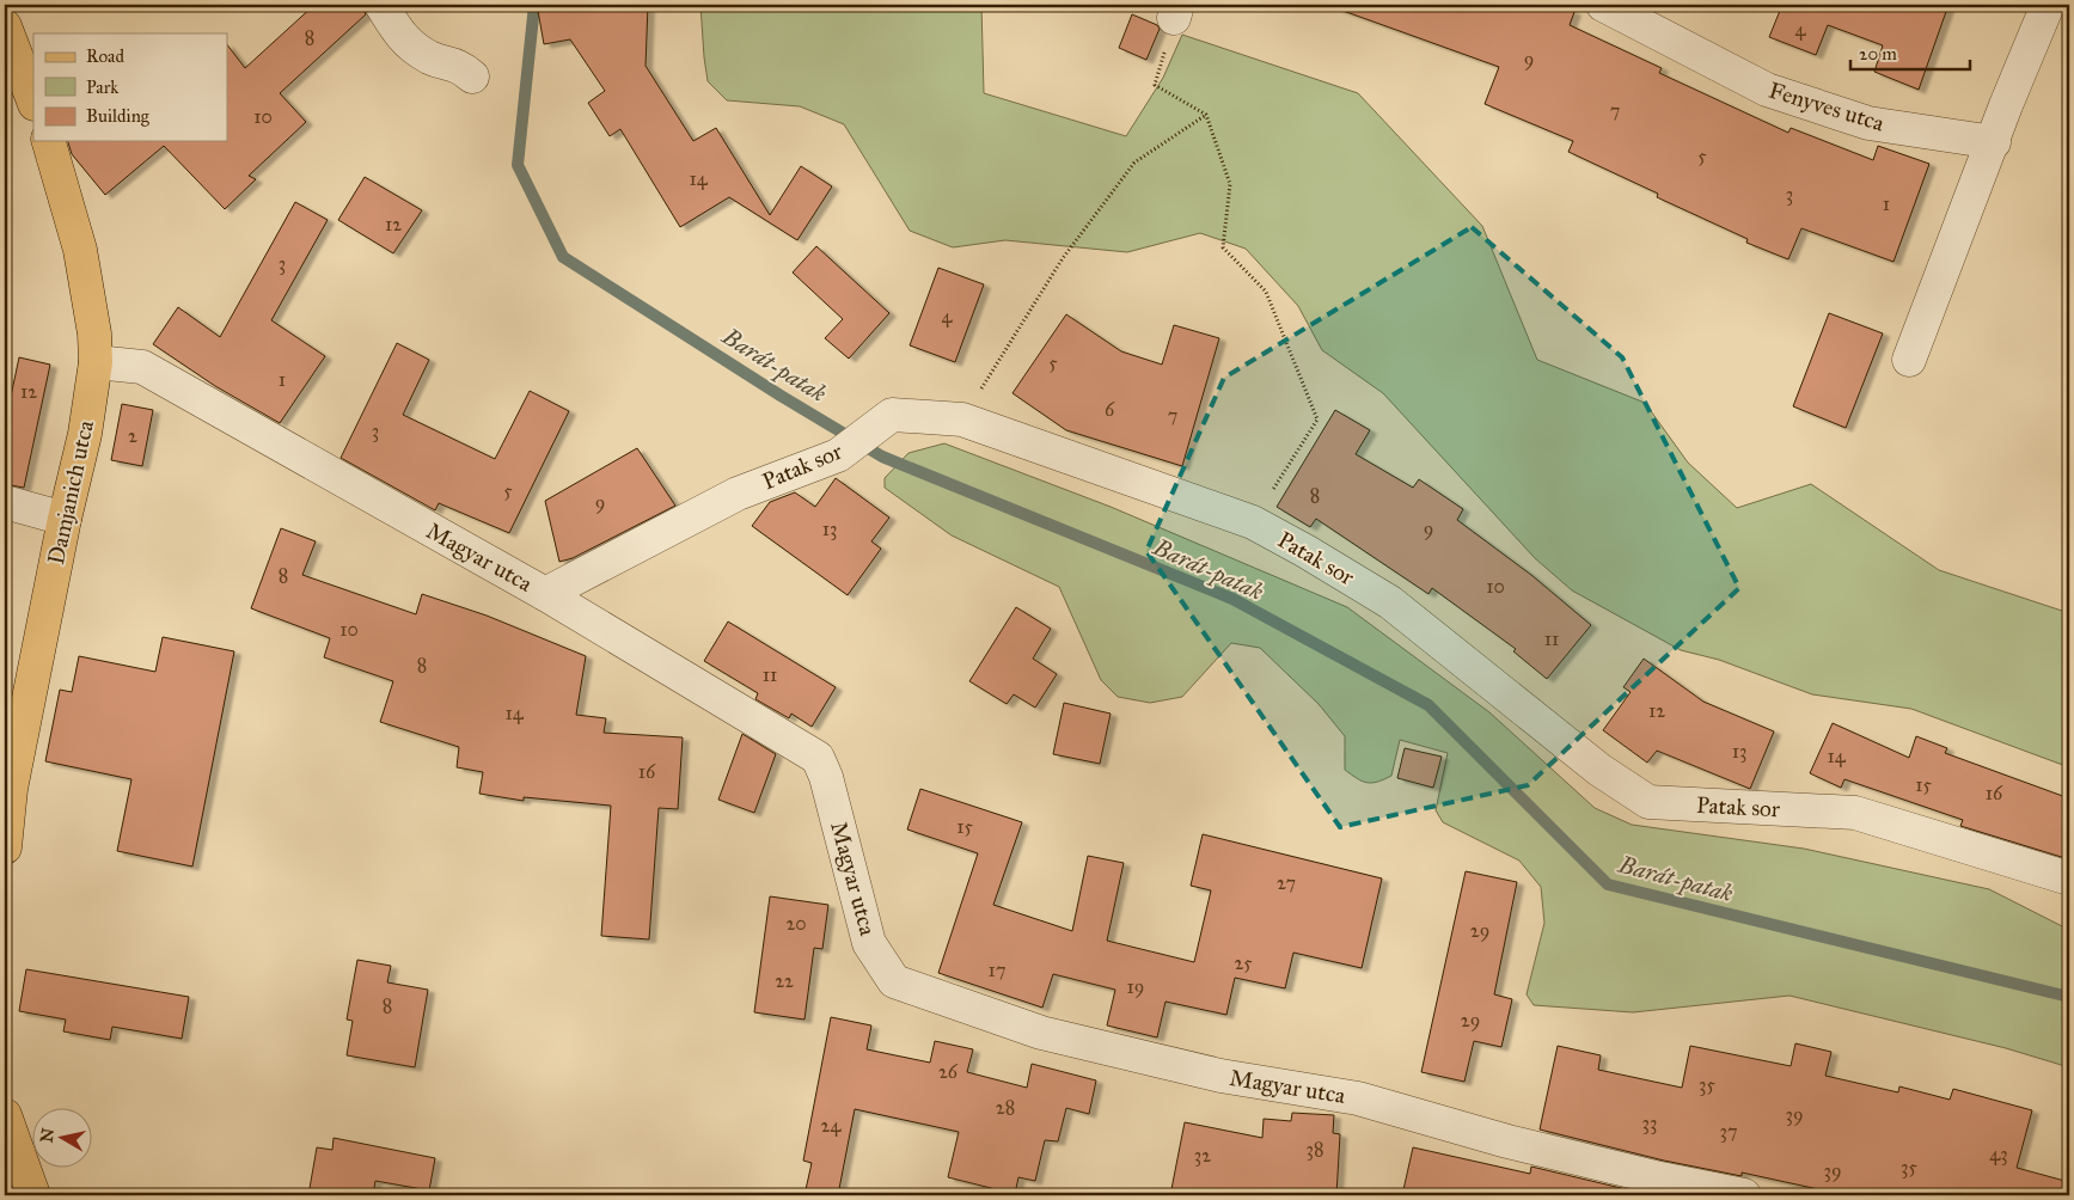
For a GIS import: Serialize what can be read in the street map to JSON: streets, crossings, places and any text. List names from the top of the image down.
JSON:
{
  "streets": {
    "main road": ["Damjanich utca"],
    "street": ["Fenyves utca", "Patak sor", "Magyar utca"]
  },
  "crossings": [
    ["Patak sor", "Magyar utca"],
    ["Damjanich utca", "Magyar utca"]
  ],
  "water": ["Barát-patak"],
  "house_numbers": [
    "4",
    "8",
    "9",
    "7",
    "10",
    "5",
    "14",
    "3",
    "1",
    "12",
    "3",
    "4",
    "5",
    "1",
    "12",
    "6",
    "7",
    "3",
    "2",
    "5",
    "8",
    "9",
    "13",
    "9",
    "8",
    "10",
    "10",
    "11",
    "8",
    "11",
    "12",
    "14",
    "13",
    "14",
    "16",
    "15",
    "16",
    "15",
    "27",
    "20",
    "29",
    "25",
    "17",
    "22",
    "19",
    "8",
    "29",
    "26",
    "35",
    "28",
    "39",
    "33",
    "24",
    "37",
    "38",
    "43",
    "32",
    "35",
    "39"
  ],
  "legend": ["Road", "Park", "Building"],
  "scale_bar": "20 m",
  "north": "left"
}
